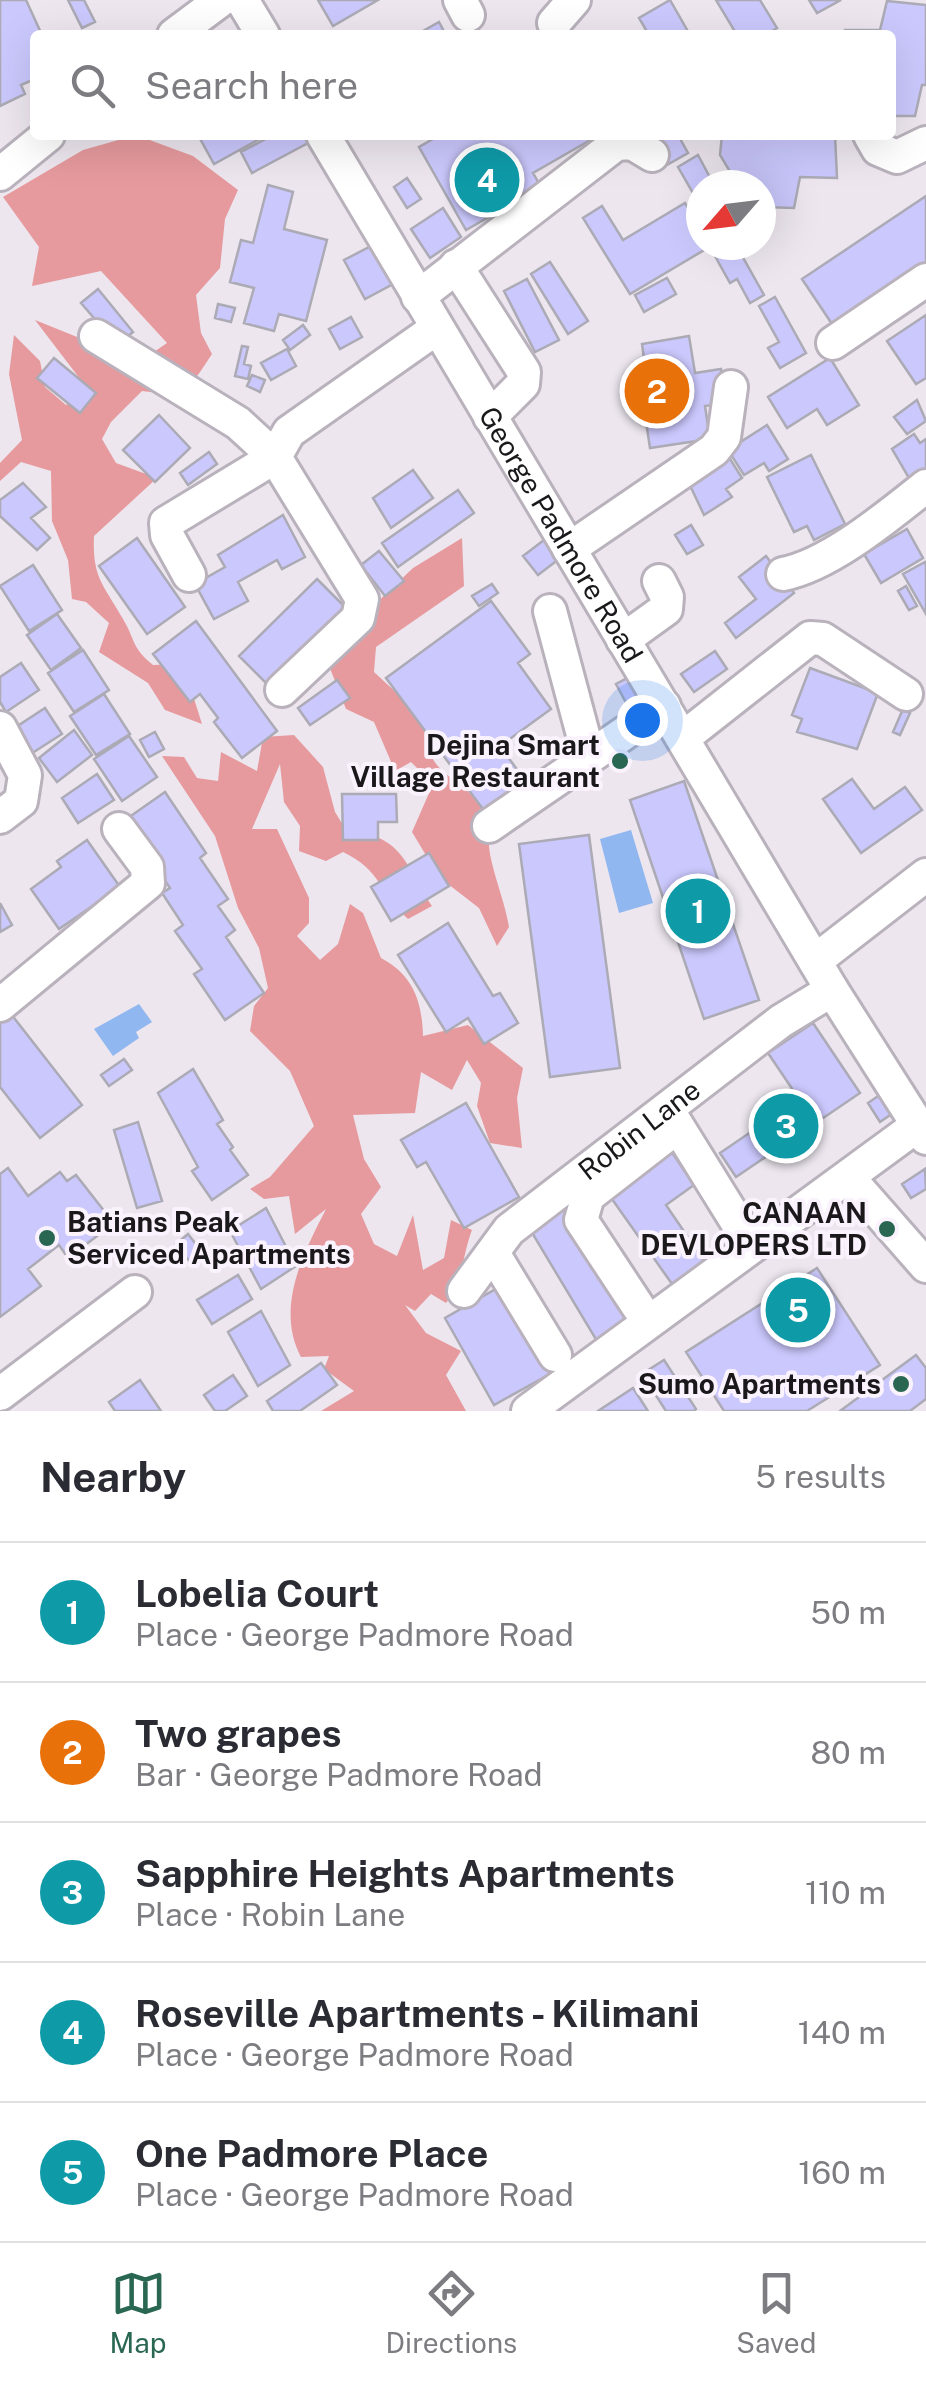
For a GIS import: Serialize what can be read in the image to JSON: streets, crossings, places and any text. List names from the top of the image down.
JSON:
{
  "streets": {
    "street": ["George Padmore Road", "Robin Lane"]
  },
  "crossings": [
    ["George Padmore Road", "Robin Lane"]
  ],
  "places": [
    "Dejina Smart Village Restaurant",
    "CANAAN DEVLOPERS LTD",
    "Batians Peak Serviced Apartments",
    "Sumo Apartments"
  ],
  "north": "bottom left",
  "page": {
    "search": "Search here",
    "pins": [
      "4",
      "2",
      "1",
      "3",
      "5"
    ],
    "heading": ["Nearby", "5 results"],
    "list": [
      {
        "mark": "1",
        "name": "Lobelia Court",
        "note": "Place · George Padmore Road",
        "value": "50 m"
      },
      {
        "mark": "2",
        "name": "Two grapes",
        "note": "Bar · George Padmore Road",
        "value": "80 m"
      },
      {
        "mark": "3",
        "name": "Sapphire Heights Apartments",
        "note": "Place · Robin Lane",
        "value": "110 m"
      },
      {
        "mark": "4",
        "name": "Roseville Apartments - Kilimani",
        "note": "Place · George Padmore Road",
        "value": "140 m"
      },
      {
        "mark": "5",
        "name": "One Padmore Place",
        "note": "Place · George Padmore Road",
        "value": "160 m"
      }
    ],
    "nav": ["Map", "Directions", "Saved"]
  }
}
